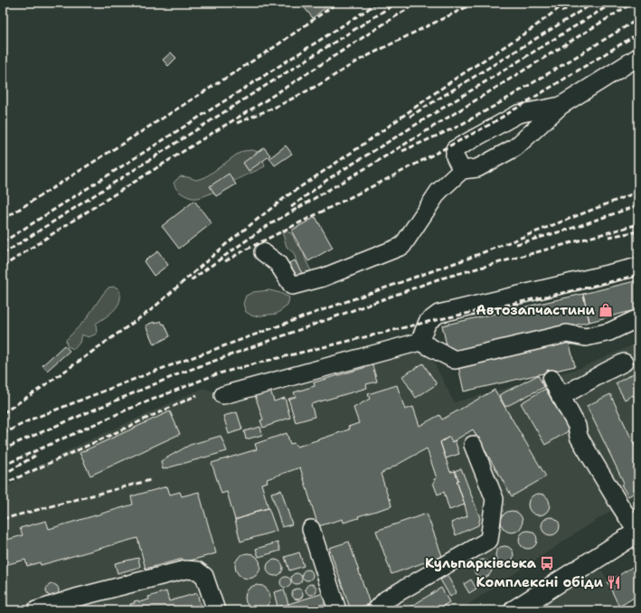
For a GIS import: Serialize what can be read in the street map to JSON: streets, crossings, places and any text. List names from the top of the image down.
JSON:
{
  "places": {
    "shop": ["Автозапчастини"],
    "bus stop": ["Кульпарківська"],
    "restaurant": ["Комплексні обіди"]
  }
}
